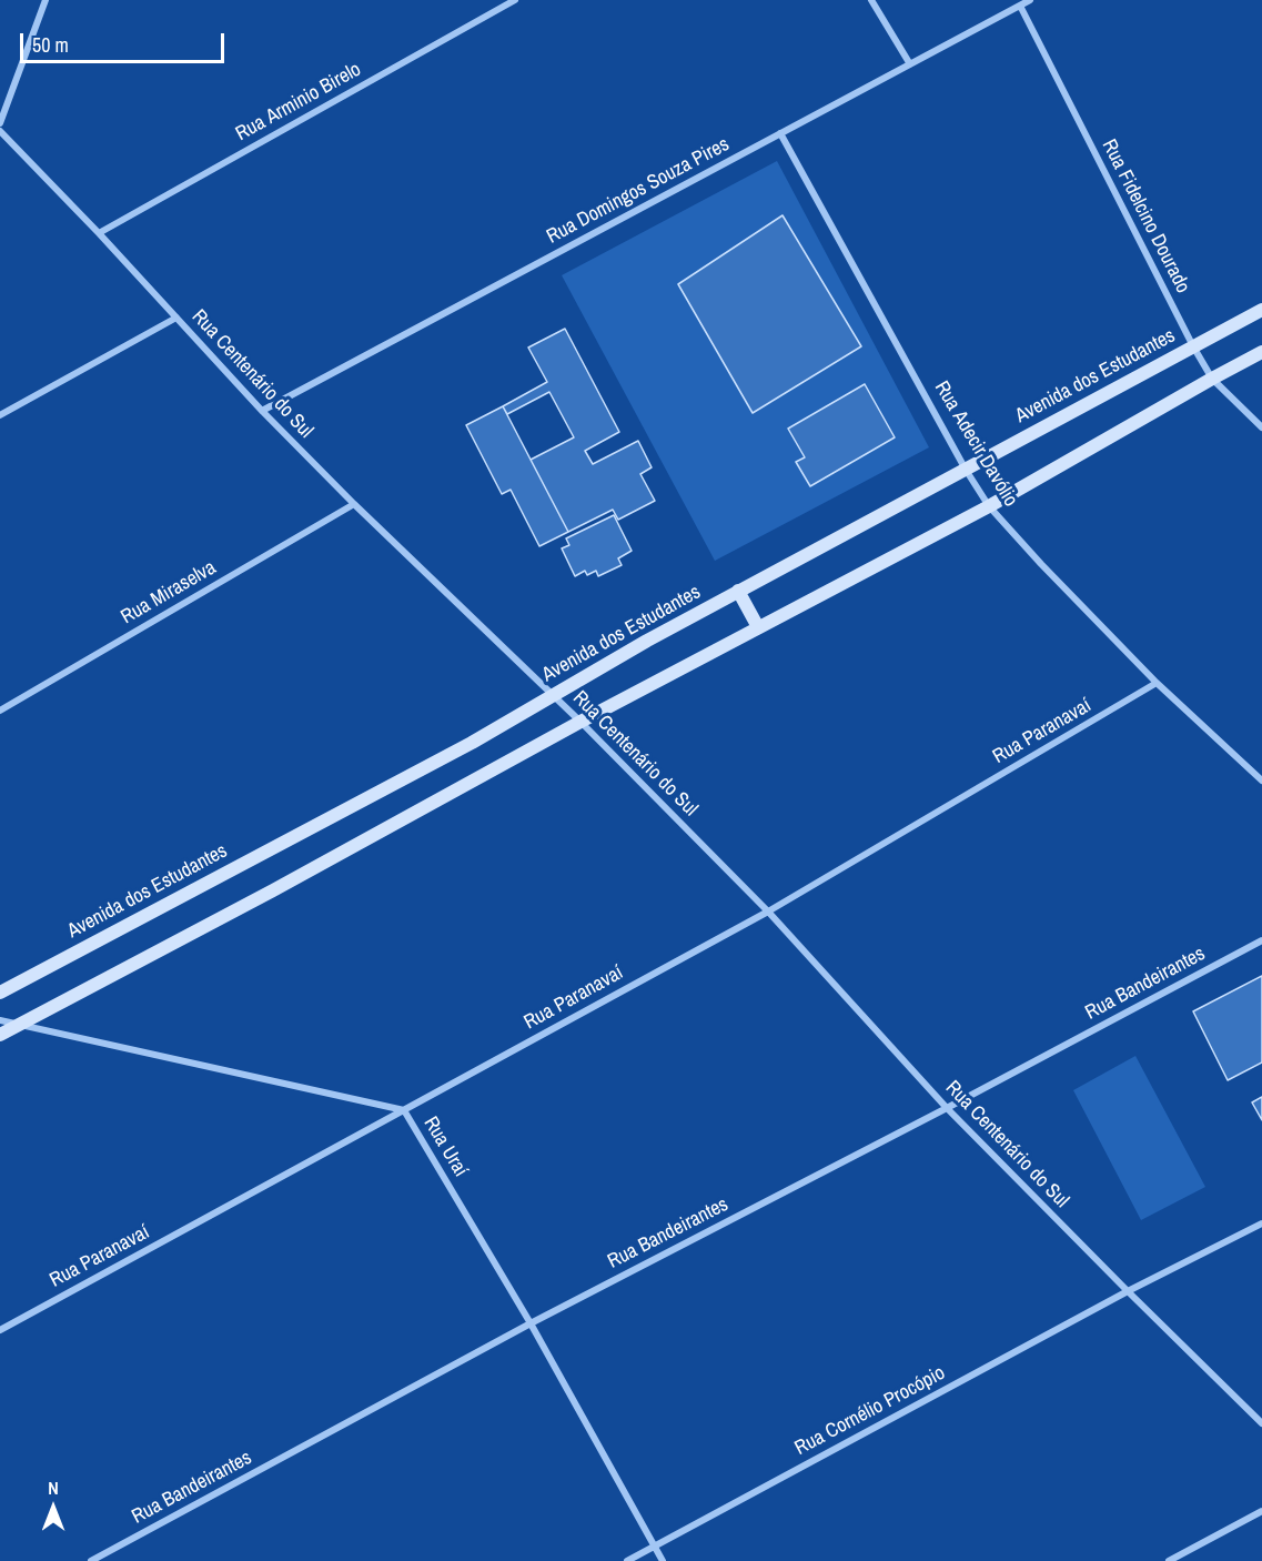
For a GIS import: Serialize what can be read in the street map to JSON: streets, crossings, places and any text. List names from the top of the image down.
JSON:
{
  "streets": {
    "street": [
      "Rua Arminio Birelo",
      "Rua Domingos Souza Pires",
      "Rua Fidelcino Dourado",
      "Rua Centenário do Sul",
      "Avenida dos Estudantes",
      "Rua Adecir Davólio",
      "Rua Miraselva",
      "Rua Paranavaí",
      "Rua Bandeirantes",
      "Rua Uraí",
      "Rua Cornélio Procópio"
    ]
  },
  "crossings": [
    ["Rua Arminio Birelo", "Rua Centenário do Sul"],
    ["Rua Domingos Souza Pires", "Rua Fidelcino Dourado"],
    ["Rua Domingos Souza Pires", "Rua Centenário do Sul"],
    ["Rua Domingos Souza Pires", "Rua Adecir Davólio"],
    ["Rua Fidelcino Dourado", "Avenida dos Estudantes"],
    ["Rua Centenário do Sul", "Avenida dos Estudantes"],
    ["Rua Centenário do Sul", "Rua Miraselva"],
    ["Rua Centenário do Sul", "Rua Paranavaí"],
    ["Rua Centenário do Sul", "Rua Bandeirantes"],
    ["Rua Centenário do Sul", "Rua Cornélio Procópio"],
    ["Avenida dos Estudantes", "Rua Adecir Davólio"],
    ["Rua Adecir Davólio", "Rua Paranavaí"],
    ["Rua Paranavaí", "Rua Uraí"],
    ["Rua Bandeirantes", "Rua Uraí"],
    ["Rua Uraí", "Rua Cornélio Procópio"]
  ],
  "scale_bar": "50 m",
  "north": "top"
}
